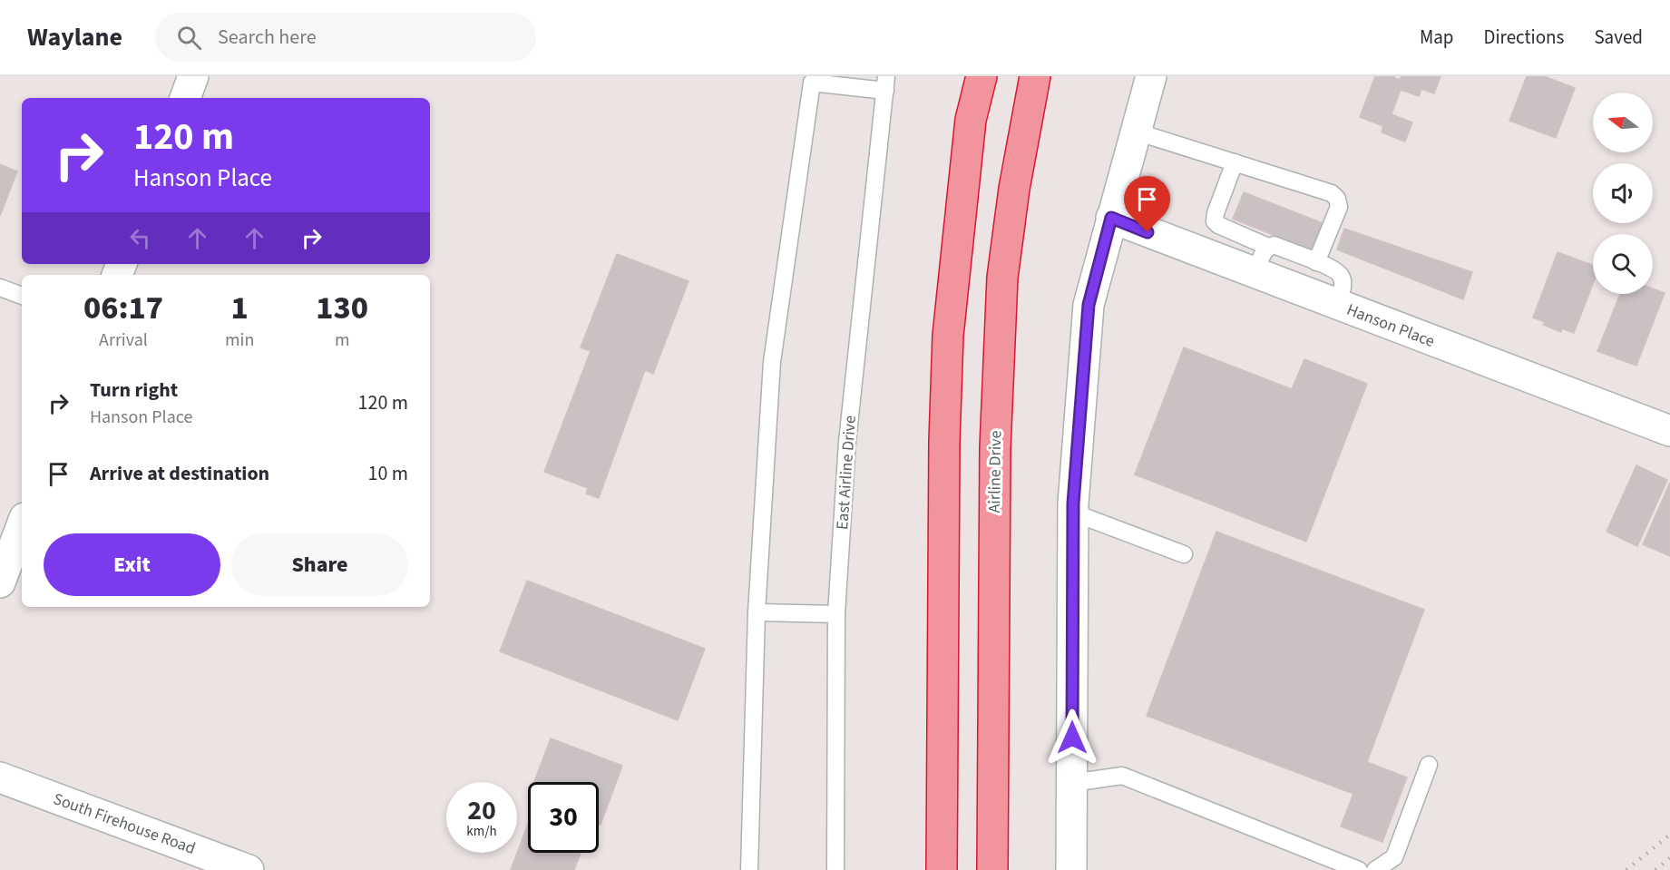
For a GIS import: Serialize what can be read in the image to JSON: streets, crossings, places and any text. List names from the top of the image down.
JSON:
{
  "streets": {
    "highway": ["Airline Drive"],
    "street": ["Hanson Place", "South Firehouse Road"],
    "lane": ["East Airline Drive"]
  },
  "north": "left",
  "page": {
    "header": "Waylane",
    "search": "Search here",
    "nav": ["Map", "Directions", "Saved"],
    "turn": ["120 m", "Hanson Place"],
    "eta": [
      "06:17",
      "Arrival",
      "1",
      "min",
      "130",
      "m"
    ],
    "list": [
      {
        "name": "Turn right",
        "note": "Hanson Place",
        "value": "120 m"
      },
      {
        "name": "Arrive at destination",
        "value": "10 m"
      }
    ],
    "buttons": ["Exit", "Share"],
    "speed": "20 km/h",
    "limit": "30"
  }
}
